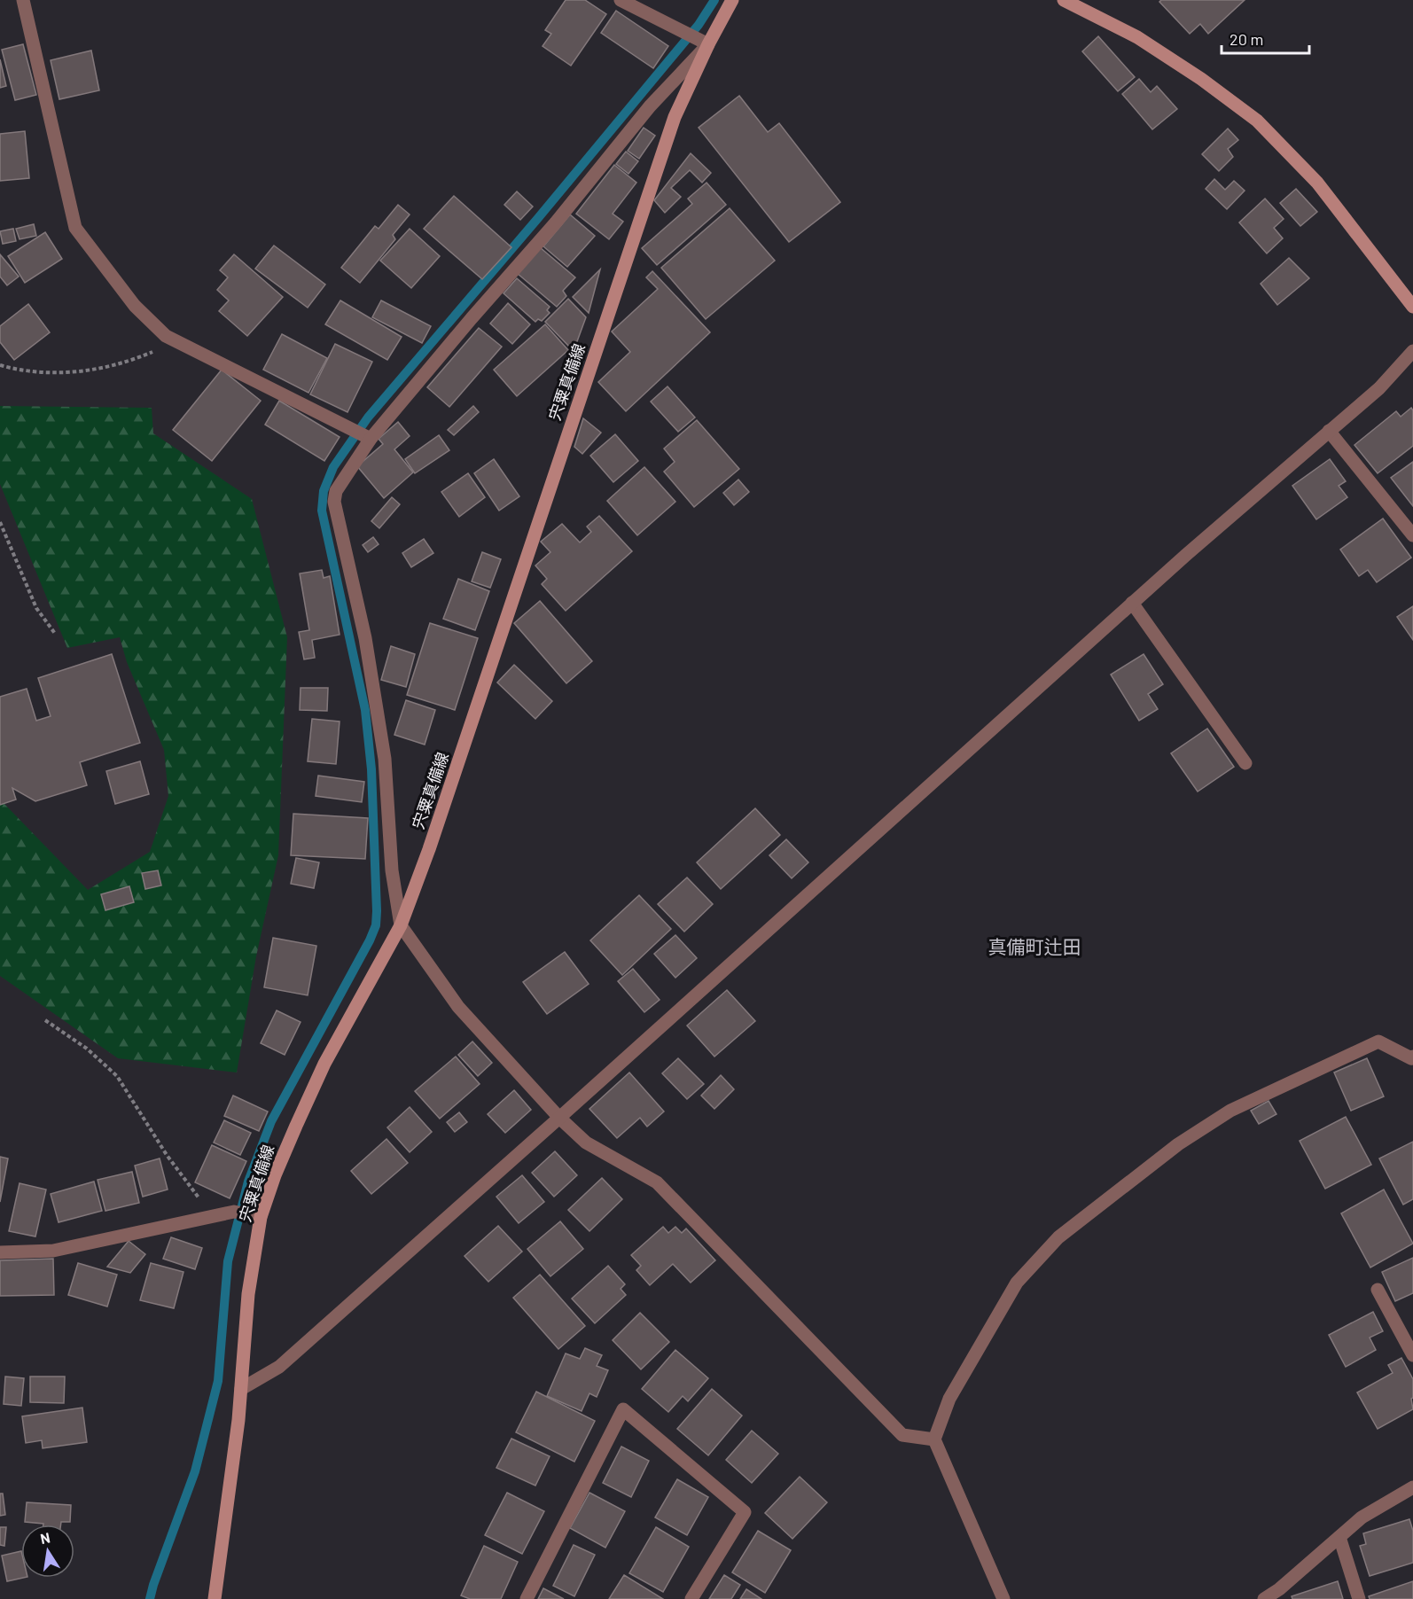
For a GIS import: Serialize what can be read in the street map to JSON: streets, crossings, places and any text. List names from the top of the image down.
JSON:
{
  "streets": {
    "main road": ["宍粟真備線"]
  },
  "districts": ["真備町辻田"],
  "scale_bar": "20 m",
  "north": "top"
}
